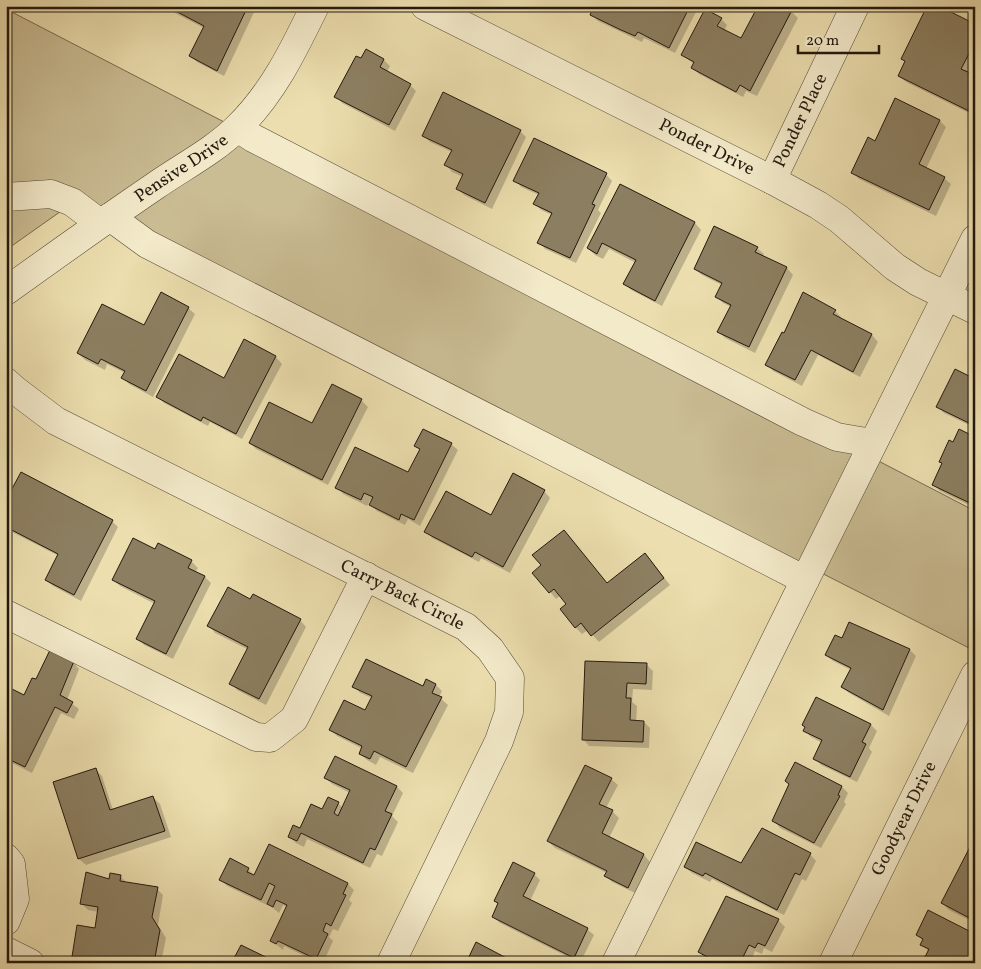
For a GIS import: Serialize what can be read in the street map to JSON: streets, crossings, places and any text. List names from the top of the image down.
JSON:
{
  "streets": {
    "street": [
      "Ponder Place",
      "Ponder Drive",
      "Pensive Drive",
      "Carry Back Circle",
      "Goodyear Drive"
    ]
  },
  "crossings": [
    ["Ponder Place", "Ponder Drive"]
  ],
  "scale_bar": "20 m"
}
